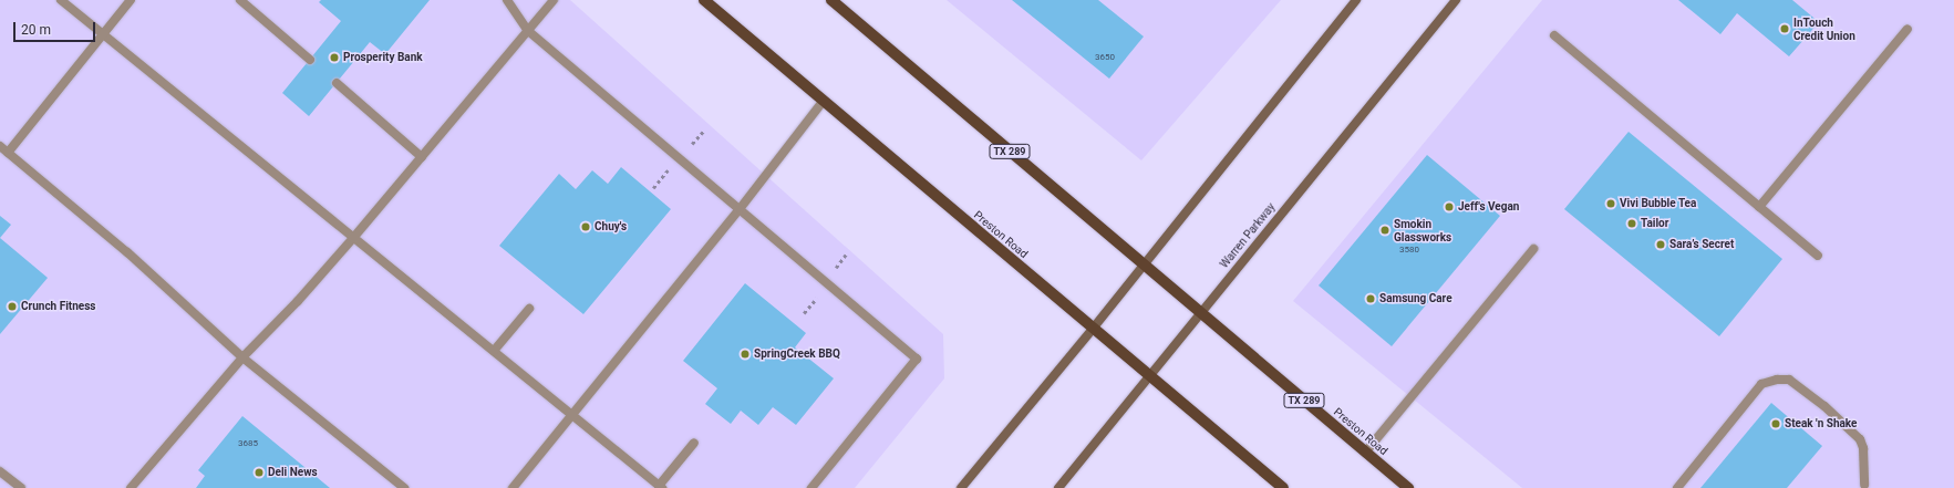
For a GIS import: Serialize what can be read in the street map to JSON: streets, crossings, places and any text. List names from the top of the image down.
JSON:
{
  "streets": {
    "main road": ["TX 289", "Preston Road", "Warren Parkway"]
  },
  "crossings": [
    ["Preston Road", "Warren Parkway"]
  ],
  "places": [
    "InTouch Credit Union",
    "Prosperity Bank",
    "Vivi Bubble Tea",
    "Jeff's Vegan",
    "Tailor",
    "Chuy's",
    "Smokin Glassworks",
    "Sara’s Secret",
    "Samsung Care",
    "Crunch Fitness",
    "SpringCreek BBQ",
    "Steak 'n Shake",
    "Deli News"
  ],
  "house_numbers": ["3650", "3580", "3685"],
  "scale_bar": "20 m"
}
